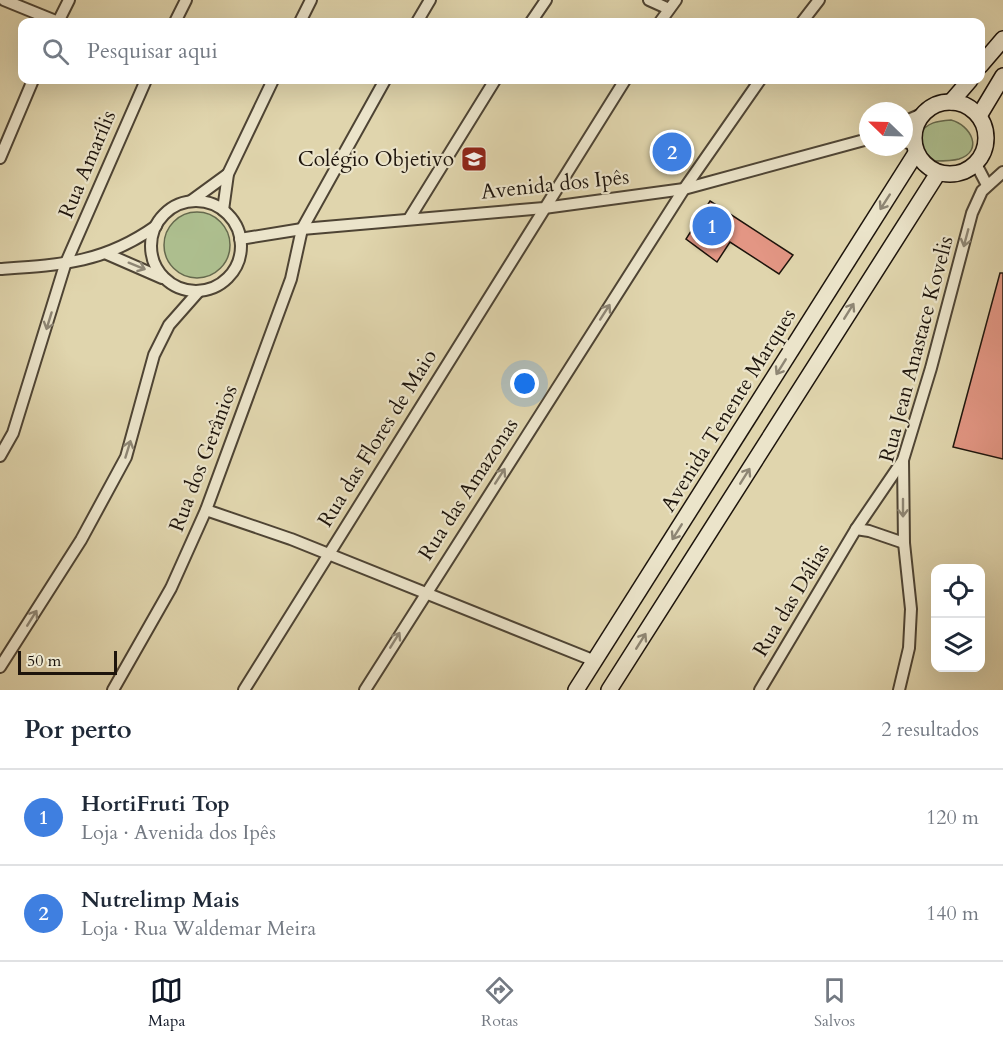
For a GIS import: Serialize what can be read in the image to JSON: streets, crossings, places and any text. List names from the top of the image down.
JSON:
{
  "streets": {
    "main road": ["Avenida Tenente Marques"],
    "street": [
      "Rua Amarílis",
      "Avenida dos Ipês",
      "Rua Jean Anastace Kovelis",
      "Rua das Flores de Maio",
      "Rua dos Gerânios",
      "Rua das Amazonas",
      "Rua das Dálias"
    ]
  },
  "crossings": [
    ["Avenida dos Ipês", "Rua das Flores de Maio"],
    ["Avenida dos Ipês", "Rua dos Gerânios"],
    ["Avenida dos Ipês", "Rua das Amazonas"],
    ["Rua Jean Anastace Kovelis", "Rua das Dálias"]
  ],
  "one_way": ["Rua Amarílis", "Rua Jean Anastace Kovelis", "Rua das Amazonas"],
  "places": {
    "school or university": ["Colégio Objetivo"]
  },
  "scale_bar": "50 m",
  "north": "top left",
  "page": {
    "search": "Pesquisar aqui",
    "pins": ["2", "1"],
    "scale": "50 m",
    "heading": ["Por perto", "2 resultados"],
    "list": [
      {
        "mark": "1",
        "name": "HortiFruti Top",
        "note": "Loja · Avenida dos Ipês",
        "value": "120 m"
      },
      {
        "mark": "2",
        "name": "Nutrelimp Mais",
        "note": "Loja · Rua Waldemar Meira",
        "value": "140 m"
      }
    ],
    "nav": ["Mapa", "Rotas", "Salvos"]
  }
}
